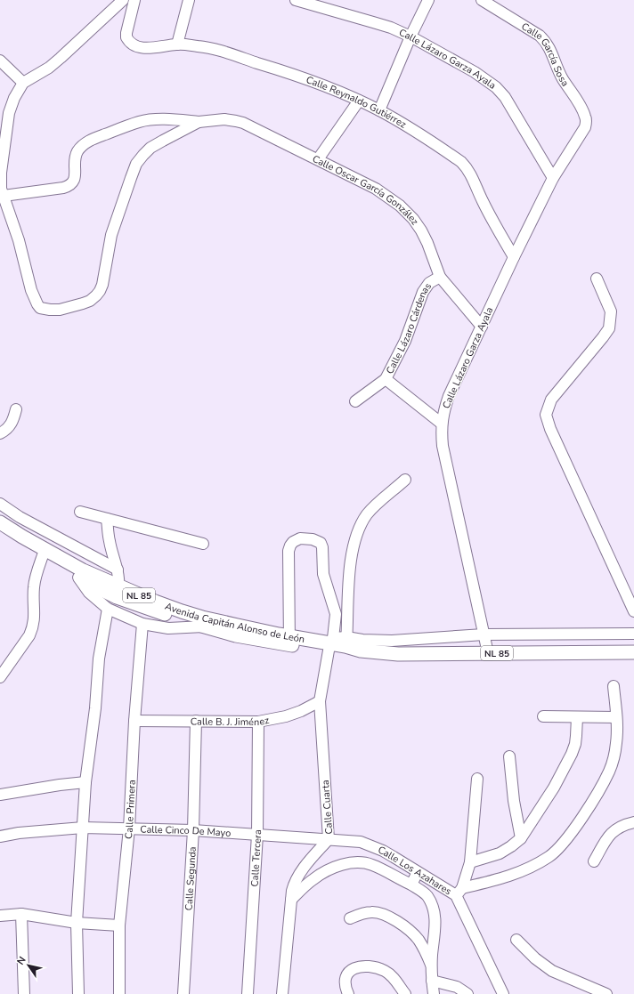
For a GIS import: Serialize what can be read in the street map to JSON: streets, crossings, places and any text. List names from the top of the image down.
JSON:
{
  "streets": {
    "main road": ["NL 85", "Avenida Capitán Alonso de León"],
    "street": [
      "Calle García Sosa",
      "Calle Lázaro Garza Ayala",
      "Calle Reynaldo Gutiérrez",
      "Calle Oscar García González",
      "Calle Lázaro Cárdenas",
      "Calle B. J. Jiménez",
      "Calle Cuarta",
      "Calle Primera",
      "Calle Cinco De Mayo",
      "Calle Tercera",
      "Calle Los Azahares",
      "Calle Segunda"
    ]
  },
  "crossings": [
    ["Calle García Sosa", "Calle Lázaro Garza Ayala"],
    ["Calle Lázaro Garza Ayala", "Calle Reynaldo Gutiérrez"],
    ["Calle Lázaro Garza Ayala", "Calle Oscar García González"],
    ["Calle Lázaro Garza Ayala", "Calle Lázaro Cárdenas"],
    ["Calle Lázaro Garza Ayala", "Avenida Capitán Alonso de León"],
    ["Calle Oscar García González", "Calle Lázaro Cárdenas"],
    ["Avenida Capitán Alonso de León", "Calle Cuarta"],
    ["Calle B. J. Jiménez", "Calle Cuarta"],
    ["Calle B. J. Jiménez", "Calle Primera"],
    ["Calle B. J. Jiménez", "Calle Tercera"],
    ["Calle B. J. Jiménez", "Calle Segunda"],
    ["Calle Cuarta", "Calle Cinco De Mayo"],
    ["Calle Cuarta", "Calle Los Azahares"],
    ["Calle Primera", "Calle Cinco De Mayo"],
    ["Calle Cinco De Mayo", "Calle Tercera"],
    ["Calle Cinco De Mayo", "Calle Los Azahares"],
    ["Calle Cinco De Mayo", "Calle Segunda"]
  ],
  "north": "top left"
}
